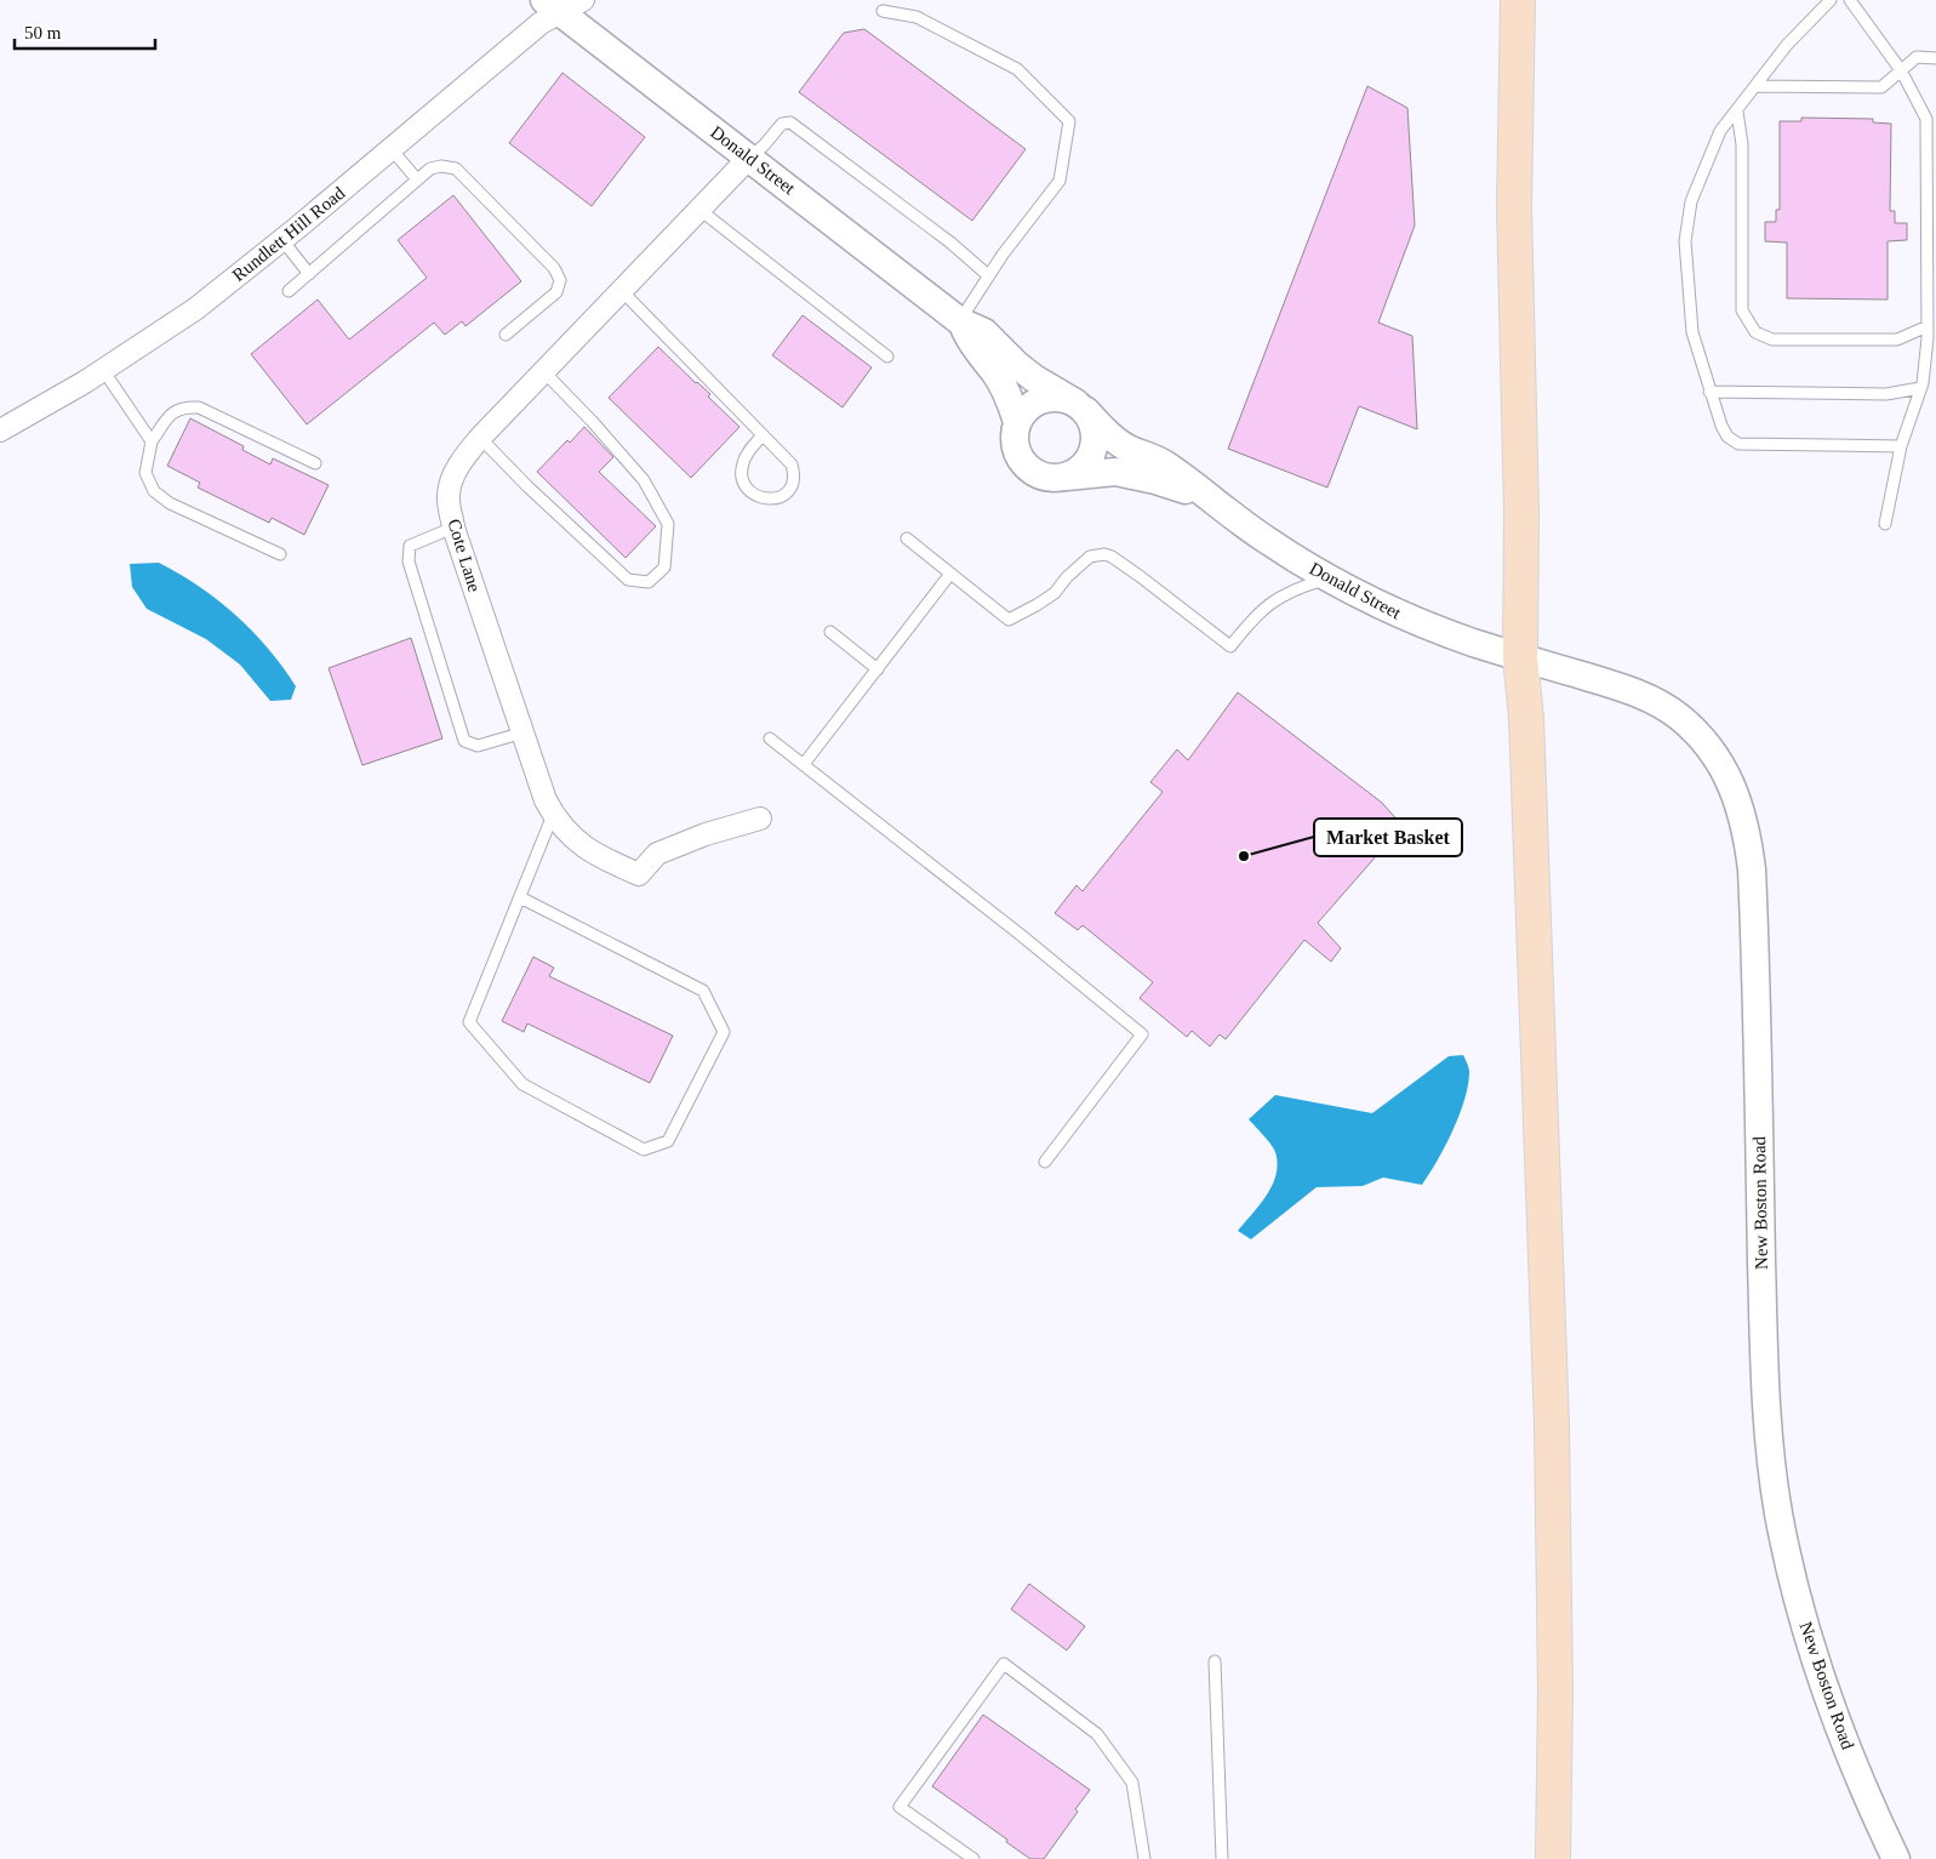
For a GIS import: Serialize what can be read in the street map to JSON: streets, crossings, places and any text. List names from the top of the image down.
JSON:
{
  "streets": {
    "street": [
      "Donald Street",
      "Rundlett Hill Road",
      "Cote Lane",
      "New Boston Road"
    ]
  },
  "crossings": [
    ["Donald Street", "Rundlett Hill Road"],
    ["Donald Street", "Cote Lane"],
    ["Donald Street", "New Boston Road"]
  ],
  "places": ["Market Basket"],
  "scale_bar": "50 m"
}
